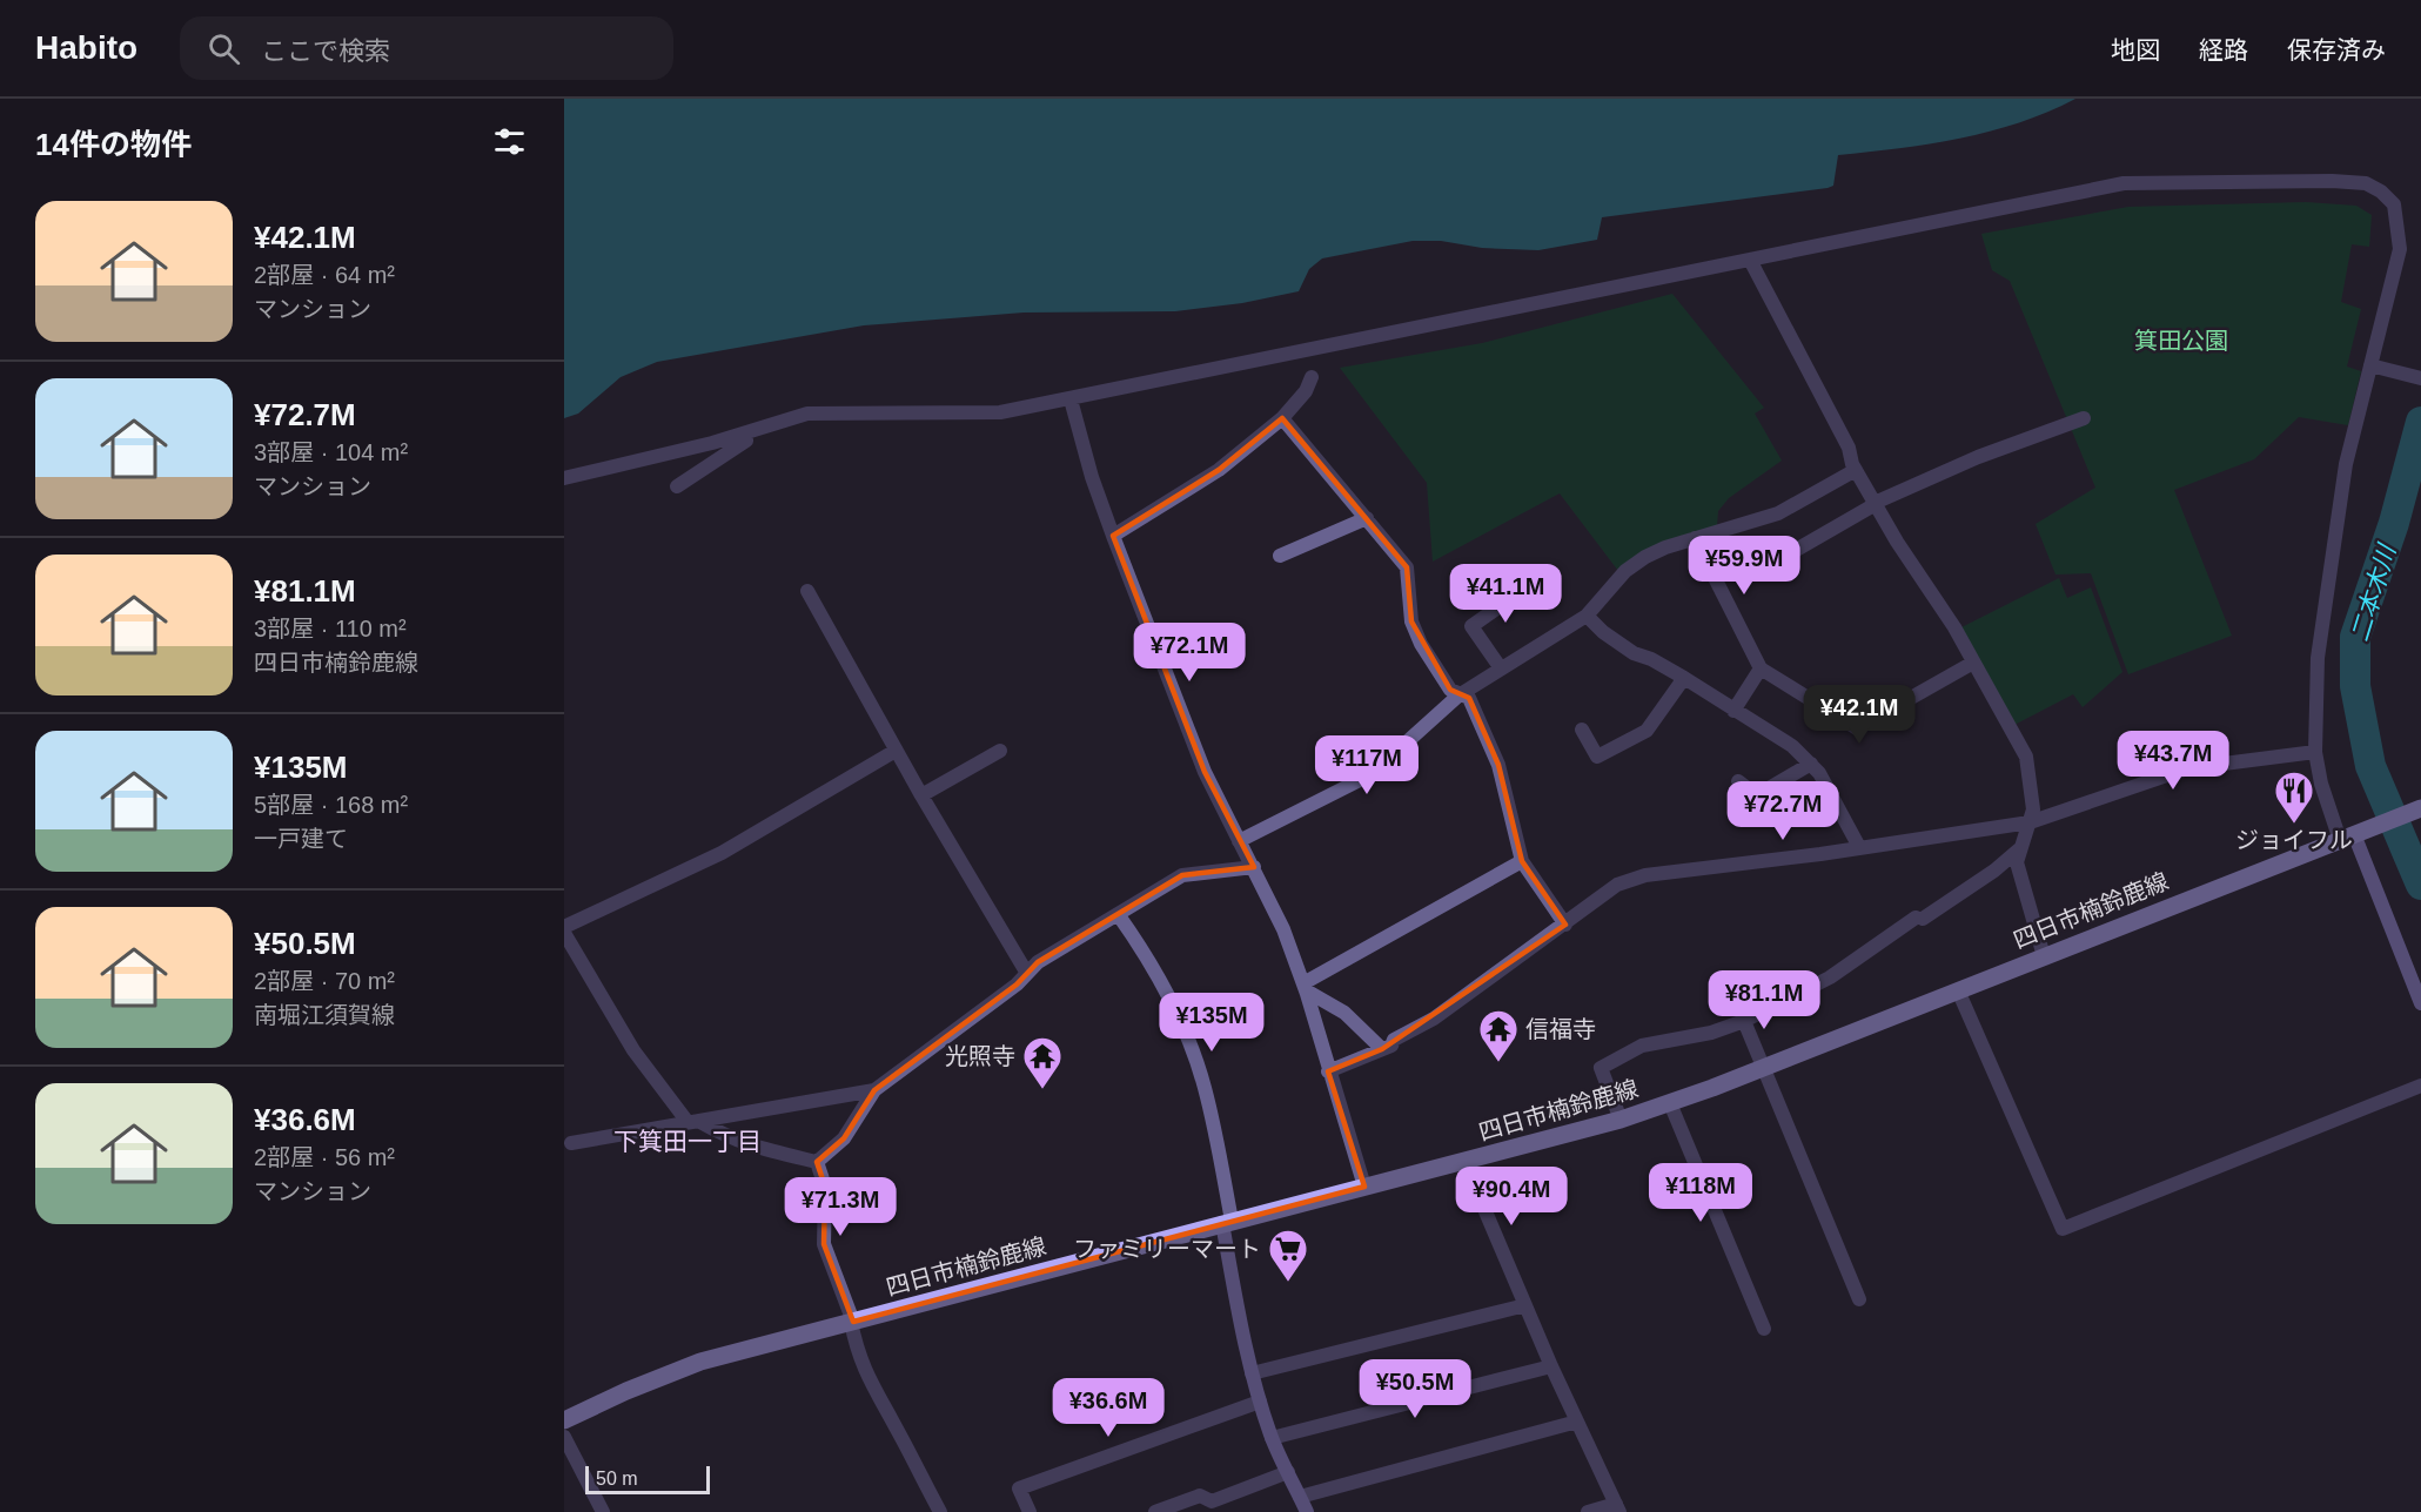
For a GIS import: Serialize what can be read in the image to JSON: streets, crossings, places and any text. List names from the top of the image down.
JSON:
{
  "streets": {
    "main road": ["四日市楠鈴鹿線"]
  },
  "districts": ["下箕田一丁目"],
  "water": ["二本木川"],
  "parks": ["箕田公園"],
  "places": {
    "restaurant": ["ジョイフル"],
    "temple": ["信福寺", "光照寺"],
    "supermarket": ["ファミリーマート"]
  },
  "scale_bar": "50 m",
  "page": {
    "header": "Habito",
    "search": "ここで検索",
    "nav": ["地図", "経路", "保存済み"],
    "heading": "14件の物件",
    "list": [
      {
        "name": "¥42.1M",
        "note": "2部屋 · 64 m² · マンション"
      },
      {
        "name": "¥72.7M",
        "note": "3部屋 · 104 m² · マンション"
      },
      {
        "name": "¥81.1M",
        "note": "3部屋 · 110 m² · 四日市楠鈴鹿線"
      },
      {
        "name": "¥135M",
        "note": "5部屋 · 168 m² · 一戸建て"
      },
      {
        "name": "¥50.5M",
        "note": "2部屋 · 70 m² · 南堀江須賀線"
      },
      {
        "name": "¥36.6M",
        "note": "2部屋 · 56 m² · マンション"
      }
    ],
    "price": [
      "¥59.9M",
      "¥41.1M",
      "¥72.1M",
      "¥42.1M",
      "¥43.7M",
      "¥117M",
      "¥72.7M",
      "¥81.1M",
      "¥135M",
      "¥118M",
      "¥90.4M",
      "¥71.3M",
      "¥50.5M",
      "¥36.6M"
    ],
    "scale": "50 m"
  }
}
